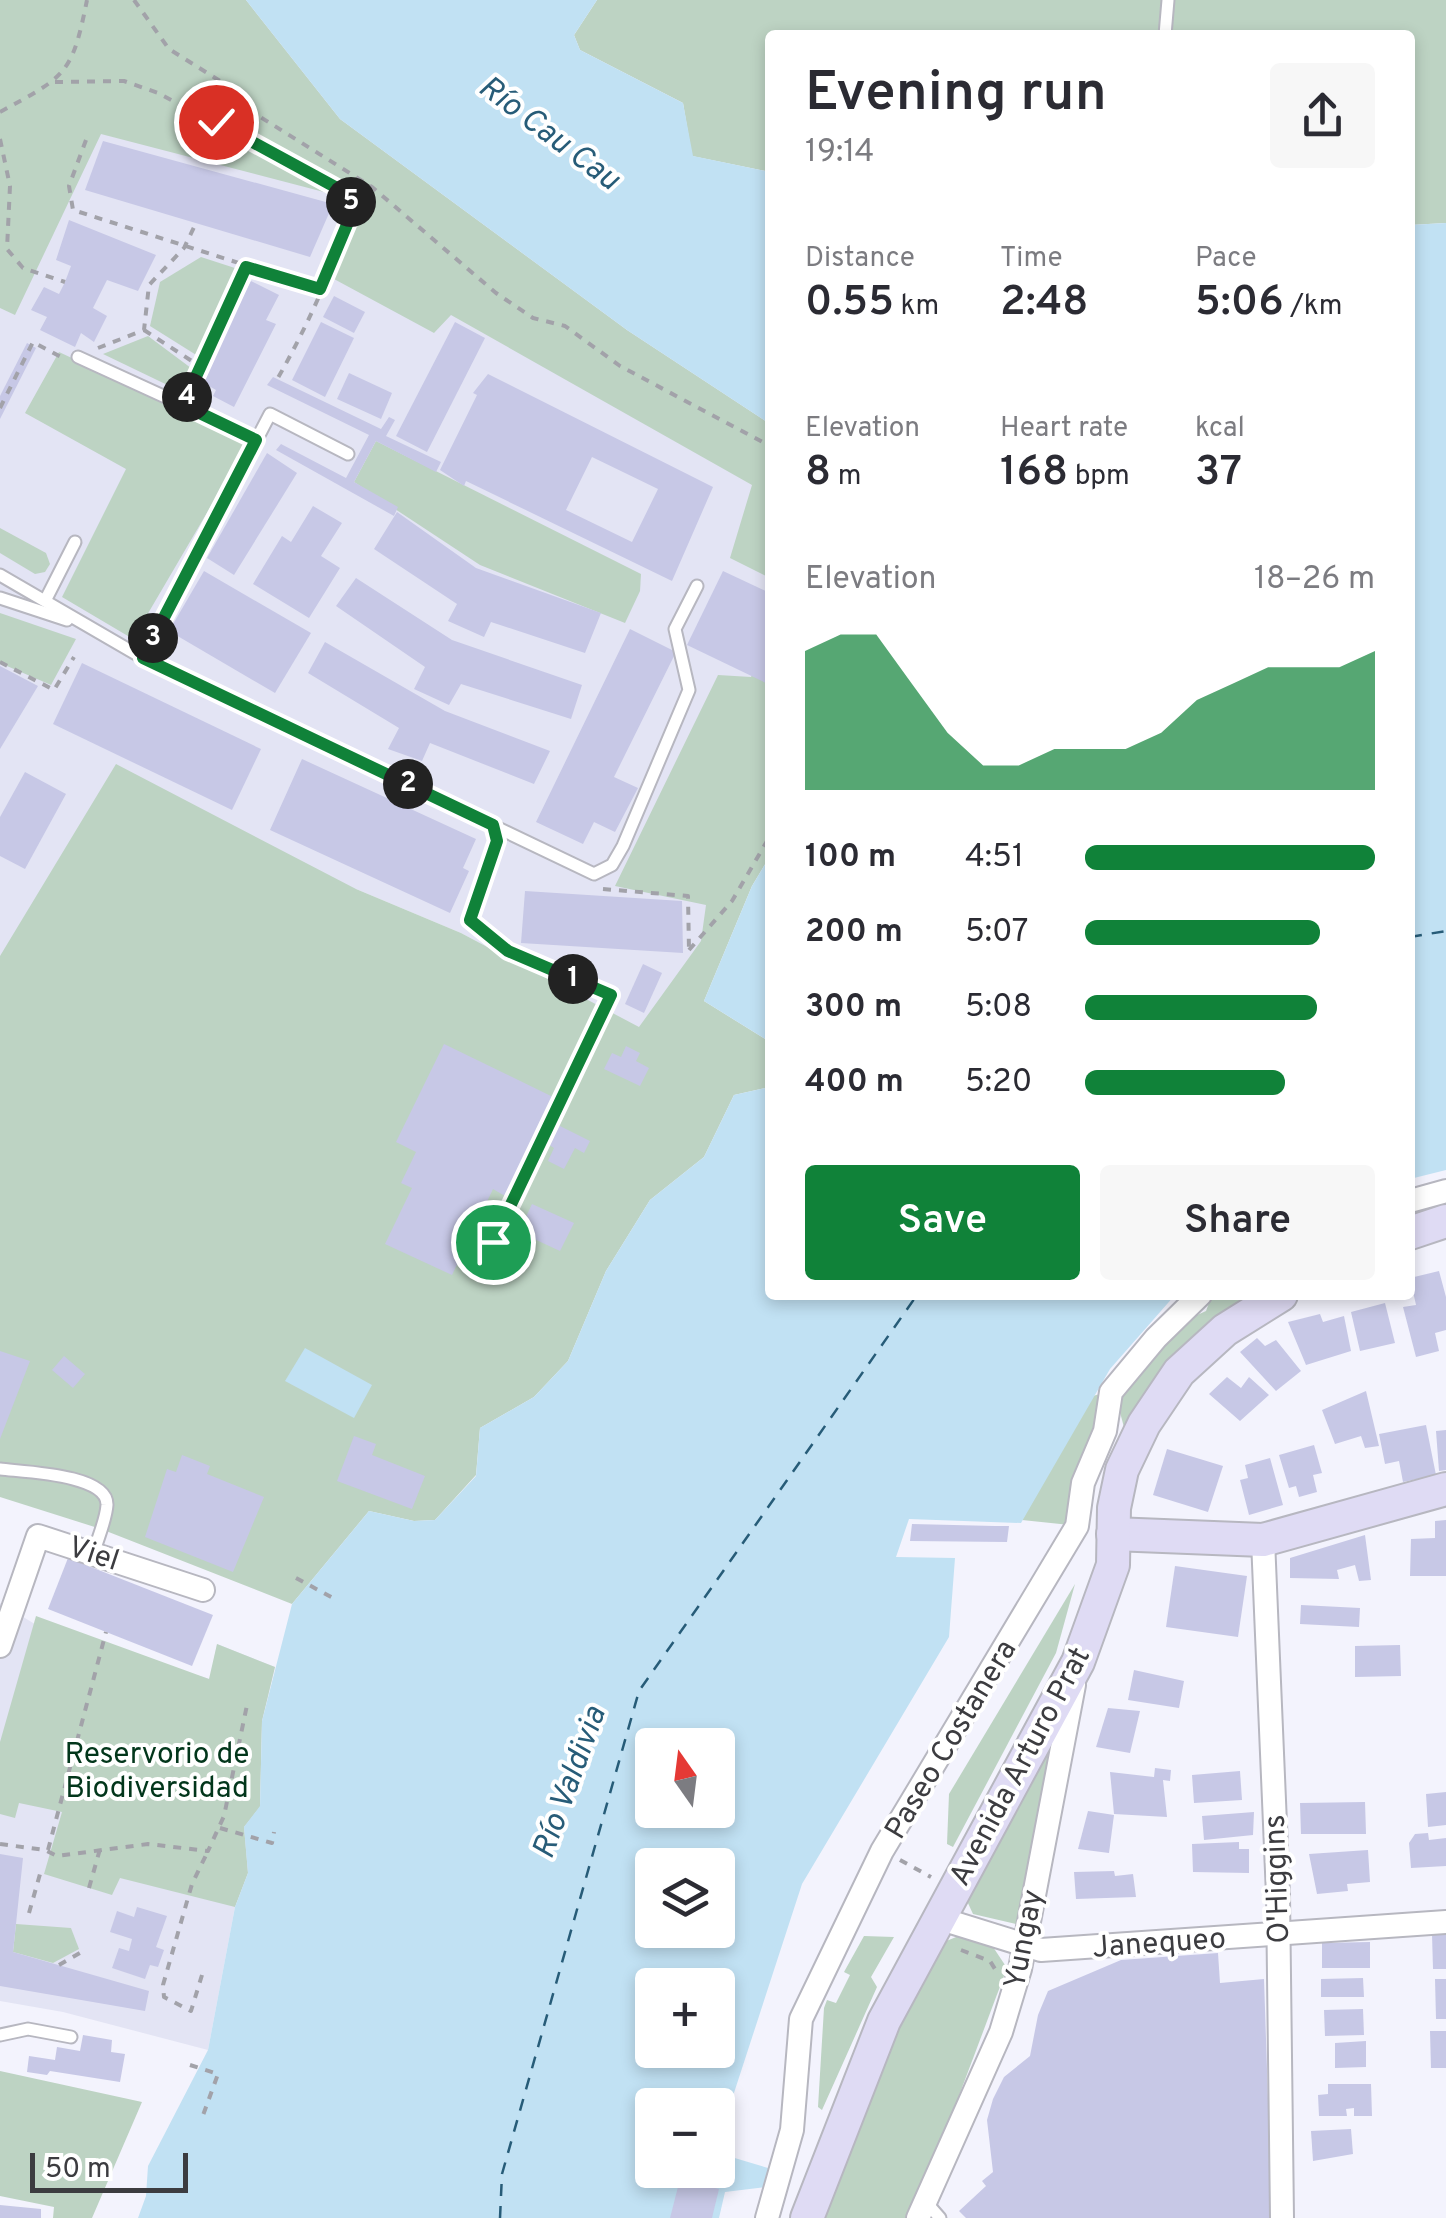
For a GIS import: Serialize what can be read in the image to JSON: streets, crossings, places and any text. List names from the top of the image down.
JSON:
{
  "streets": {
    "main road": ["Avenida Arturo Prat"],
    "street": [
      "Viel",
      "Paseo Costanera",
      "O'Higgins",
      "Yungay",
      "Janequeo"
    ]
  },
  "crossings": [
    ["Avenida Arturo Prat", "Yungay"],
    ["Avenida Arturo Prat", "Janequeo"],
    ["O'Higgins", "Janequeo"],
    ["Yungay", "Janequeo"]
  ],
  "water": ["Río Cau Cau", "Río Valdivia"],
  "parks": ["Reservorio de Biodiversidad"],
  "scale_bar": "50 m",
  "north": "top",
  "page": {
    "heading": ["Evening run", "19:14"],
    "pins": [
      "5",
      "4",
      "3",
      "2",
      "1"
    ],
    "stats": [
      ["Distance", "0.55 km"],
      ["Time", "2:48"],
      ["Pace", "5:06 /km"],
      ["Elevation", "8 m"],
      ["Heart rate", "168 bpm"],
      ["kcal", "37"]
    ],
    "chart": ["Elevation", "18–26 m"],
    "list": [
      {
        "name": "100 m",
        "note": "4:51"
      },
      {
        "name": "200 m",
        "note": "5:07"
      },
      {
        "name": "300 m",
        "note": "5:08"
      },
      {
        "name": "400 m",
        "note": "5:20"
      }
    ],
    "buttons": ["Save", "Share"],
    "map_buttons": ["+", "−"],
    "scale": "50 m"
  }
}
